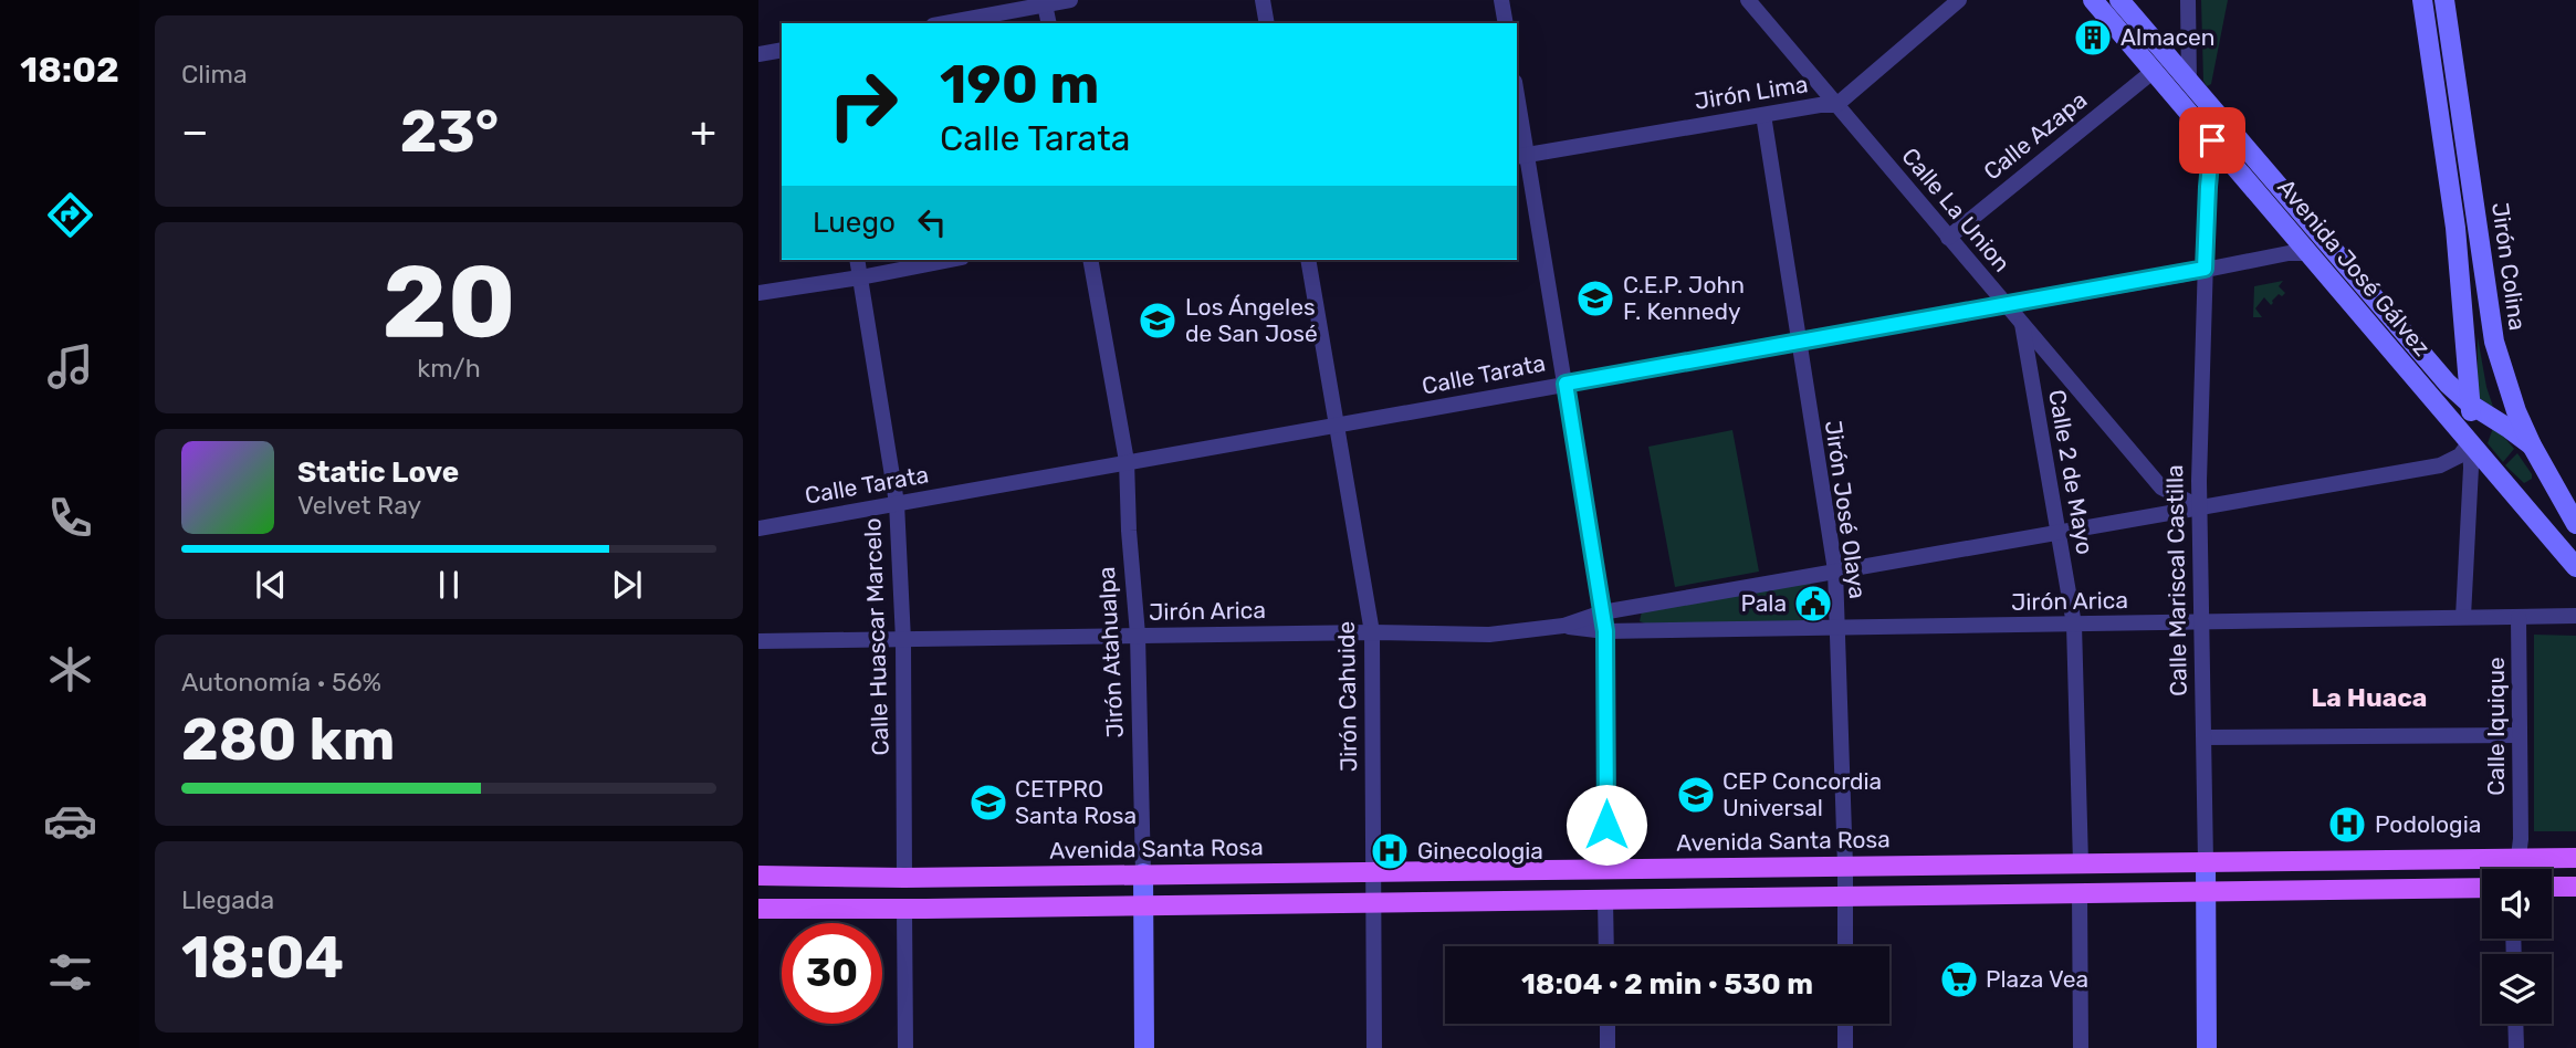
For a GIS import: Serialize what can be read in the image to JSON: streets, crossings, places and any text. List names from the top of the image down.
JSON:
{
  "streets": {
    "main road": [
      "Jirón Colina",
      "Avenida José Gálvez",
      "Calle Mariscal Castilla",
      "Jirón Atahualpa",
      "Avenida Santa Rosa"
    ],
    "street": [
      "Jirón Lima",
      "Calle Azapa",
      "Calle La Union",
      "Calle Tarata",
      "Calle 2 de Mayo",
      "Jirón José Olaya",
      "Jirón Arica",
      "Calle Huascar Marcelo",
      "Jirón Cahuide",
      "Calle Iquique"
    ]
  },
  "crossings": [
    ["Jirón Lima", "Calle La Union"],
    ["Jirón Lima", "Jirón José Olaya"],
    ["Calle Azapa", "Calle La Union"],
    ["Calle Azapa", "Avenida José Gálvez"],
    ["Calle La Union", "Calle Tarata"],
    ["Calle La Union", "Calle 2 de Mayo"],
    ["Calle La Union", "Calle Mariscal Castilla"],
    ["Calle La Union", "Jirón Arica"],
    ["Jirón Colina", "Avenida José Gálvez"],
    ["Jirón Colina", "Jirón Arica"],
    ["Avenida José Gálvez", "Calle Tarata"],
    ["Avenida José Gálvez", "Calle Mariscal Castilla"],
    ["Avenida José Gálvez", "Jirón Arica"],
    ["Calle Tarata", "Jirón José Olaya"],
    ["Calle Tarata", "Calle Mariscal Castilla"],
    ["Calle Tarata", "Calle Huascar Marcelo"],
    ["Calle Tarata", "Jirón Atahualpa"],
    ["Calle Tarata", "Jirón Cahuide"],
    ["Calle 2 de Mayo", "Jirón Arica"],
    ["Calle 2 de Mayo", "Avenida Santa Rosa"],
    ["Jirón José Olaya", "Jirón Arica"],
    ["Jirón José Olaya", "Avenida Santa Rosa"],
    ["Calle Mariscal Castilla", "Jirón Arica"],
    ["Calle Mariscal Castilla", "Avenida Santa Rosa"],
    ["Jirón Arica", "Calle Huascar Marcelo"],
    ["Jirón Arica", "Jirón Atahualpa"],
    ["Jirón Arica", "Jirón Cahuide"],
    ["Jirón Arica", "Calle Iquique"],
    ["Calle Huascar Marcelo", "Avenida Santa Rosa"],
    ["Jirón Atahualpa", "Avenida Santa Rosa"],
    ["Jirón Cahuide", "Avenida Santa Rosa"],
    ["Calle Iquique", "Avenida Santa Rosa"]
  ],
  "districts": ["La Huaca"],
  "places": {
    "building": ["Almacen"],
    "school or university": [
      "C.E.P. John F. Kennedy",
      "Los Ángeles de San José",
      "CEP Concordia Universal",
      "CETPRO Santa Rosa"
    ],
    "public building": ["Pala"],
    "hospital": ["Podologia", "Ginecologia"],
    "supermarket": ["Plaza Vea"]
  },
  "page": {
    "tabs": "18:02",
    "tile": [
      "Clima",
      ["20", "km/h"],
      ["Autonomía · 56%", "280 km"],
      ["Llegada", "18:04"]
    ],
    "turn": ["190 m", "Calle Tarata"],
    "heat": ["−", "23°", "+"],
    "then": "Luego",
    "song": ["Static Love", "Velvet Ray"],
    "limit": "30",
    "trip": "18:04 · 2 min · 530 m"
  }
}
